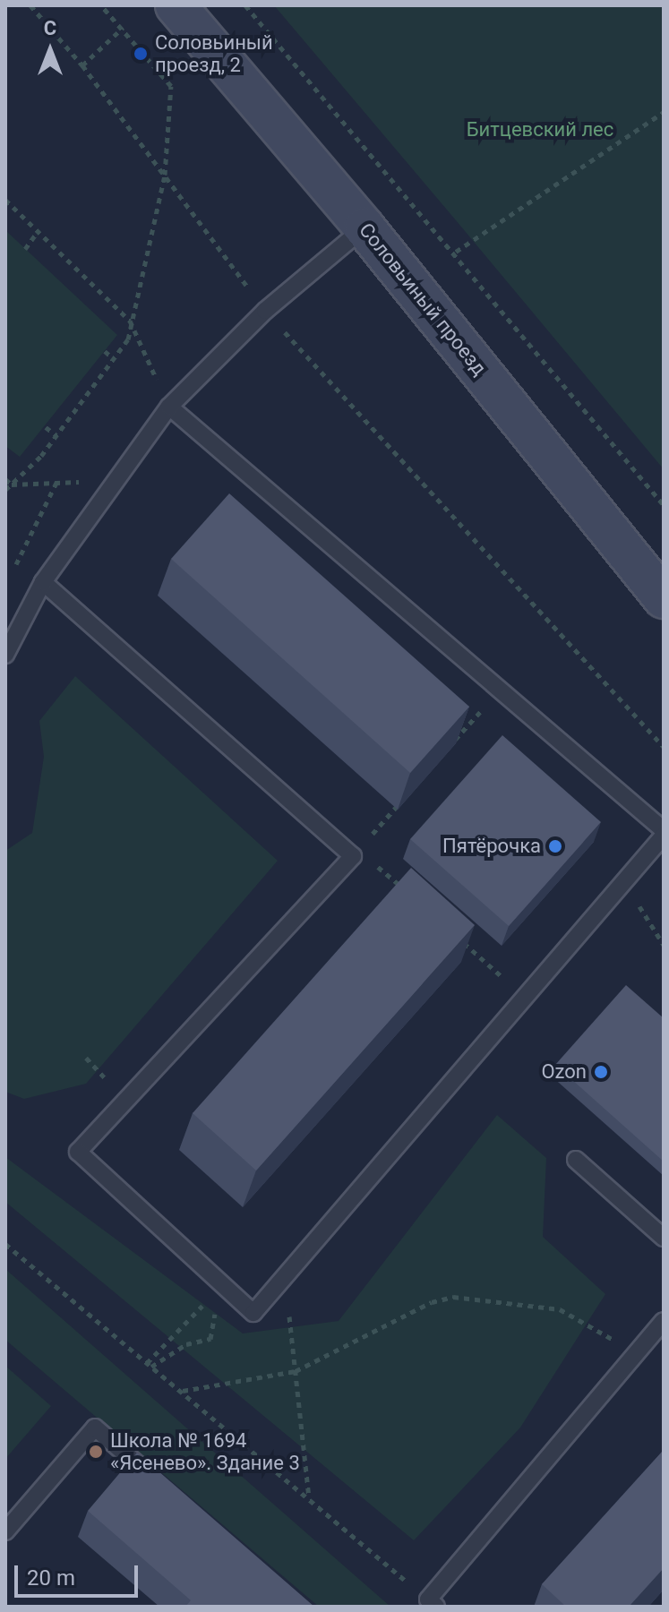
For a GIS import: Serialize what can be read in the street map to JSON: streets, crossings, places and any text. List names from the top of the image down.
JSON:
{
  "streets": {
    "street": ["Соловьиный проезд"]
  },
  "parks": ["Битцевский лес"],
  "places": [
    "Соловьиный проезд, 2",
    "Пятёрочка",
    "Ozon",
    "Школа № 1694 «Ясенево». Здание 3"
  ],
  "scale_bar": "20 m",
  "north": "top"
}
